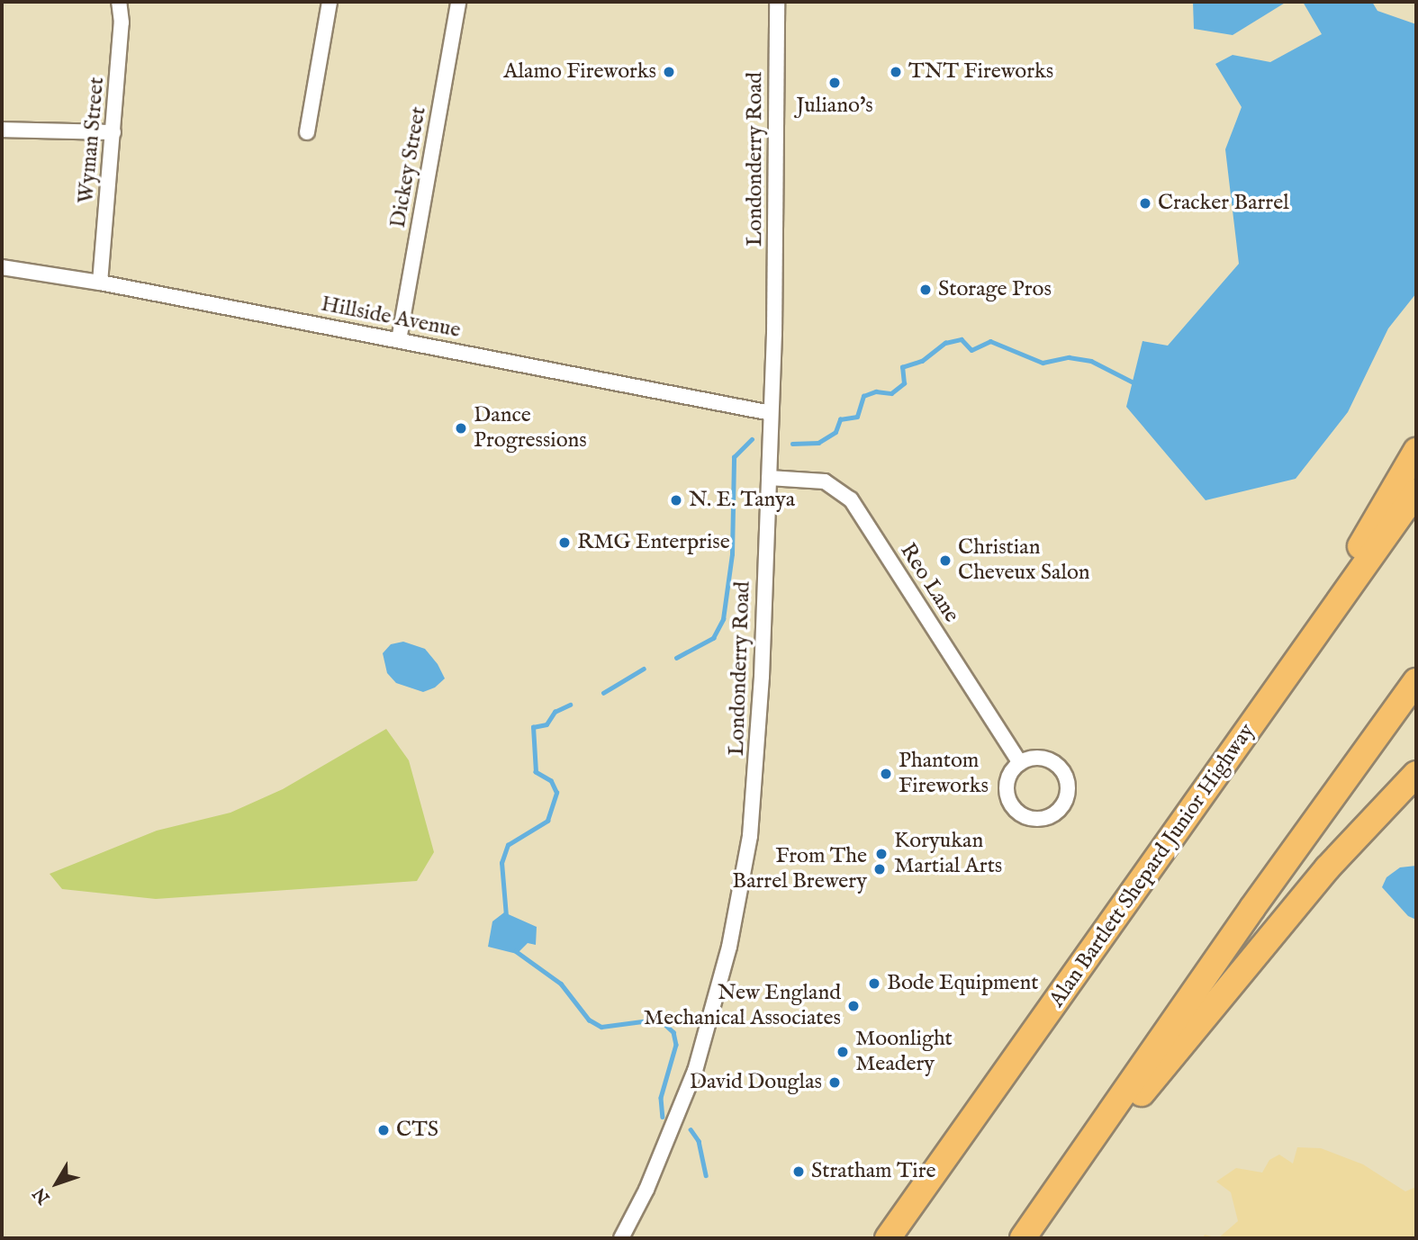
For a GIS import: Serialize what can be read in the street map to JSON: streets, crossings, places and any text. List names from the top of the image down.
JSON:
{
  "streets": {
    "highway": ["Alan Bartlett Shepard Junior Highway"],
    "street": [
      "Wyman Street",
      "Londonderry Road",
      "Dickey Street",
      "Hillside Avenue",
      "Reo Lane"
    ]
  },
  "crossings": [
    ["Wyman Street", "Hillside Avenue"],
    ["Londonderry Road", "Hillside Avenue"],
    ["Londonderry Road", "Reo Lane"],
    ["Dickey Street", "Hillside Avenue"]
  ],
  "places": [
    "Alamo Fireworks",
    "TNT Fireworks",
    "Juliano's",
    "Cracker Barrel",
    "Storage Pros",
    "Dance Progressions",
    "N. E. Tanya",
    "RMG Enterprise",
    "Christian Cheveux Salon",
    "Phantom Fireworks",
    "Koryukan Martial Arts",
    "From The Barrel Brewery",
    "Bode Equipment",
    "New England Mechanical Associates",
    "Moonlight Meadery",
    "David Douglas",
    "CTS",
    "Stratham Tire"
  ],
  "north": "bottom left"
}
